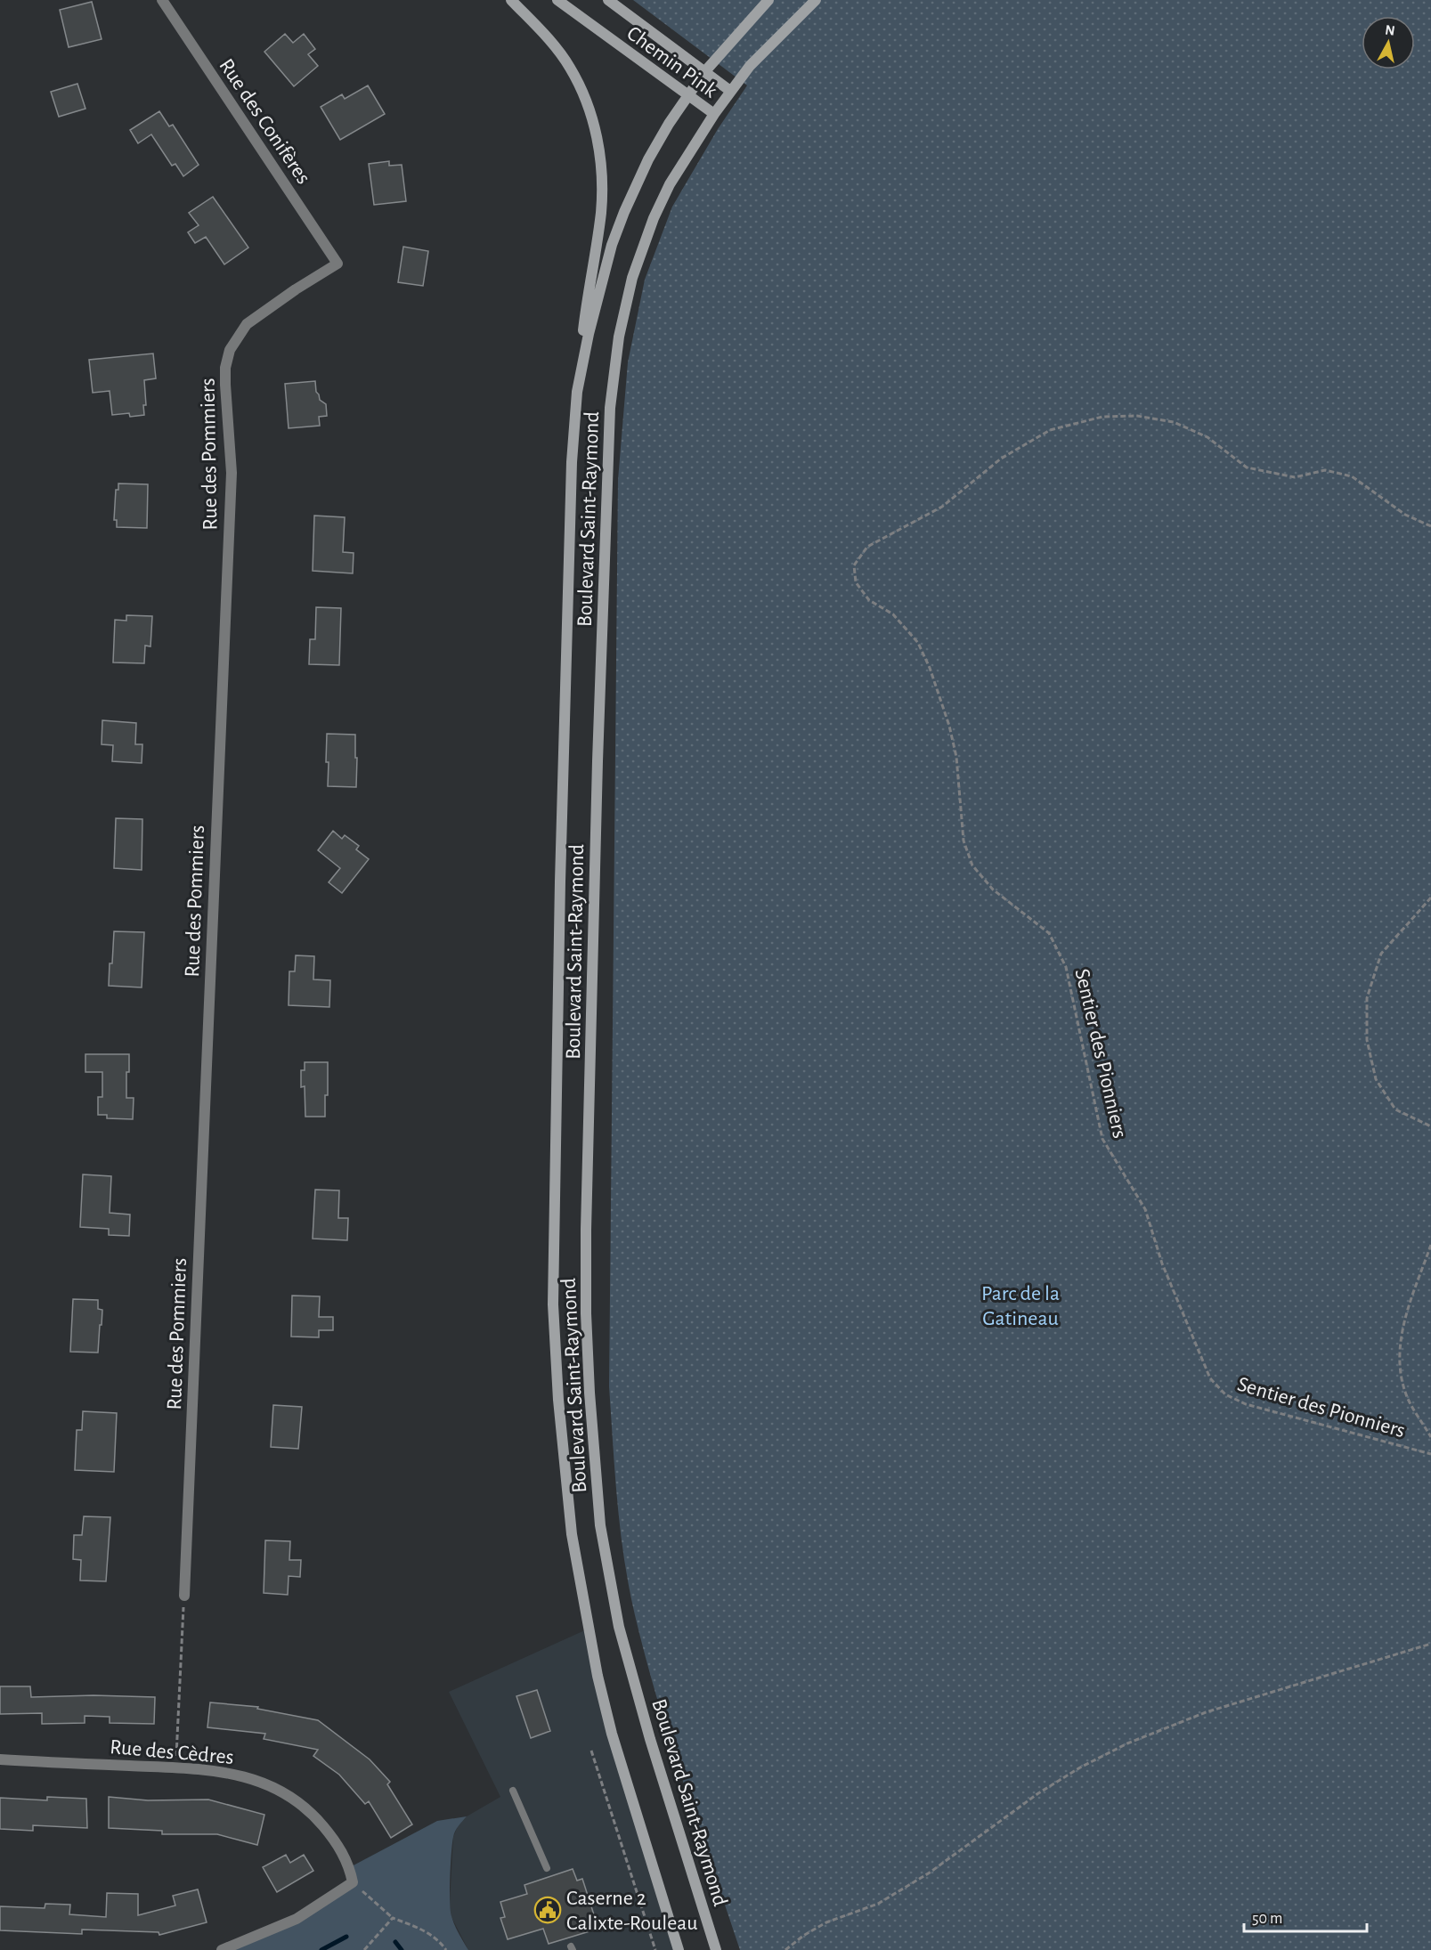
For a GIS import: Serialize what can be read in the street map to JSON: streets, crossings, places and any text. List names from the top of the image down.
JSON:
{
  "streets": {
    "main road": ["Chemin Pink", "Boulevard Saint-Raymond"],
    "street": ["Rue des Conifères", "Rue des Pommiers", "Rue des Cèdres"],
    "path": ["Sentier des Pionniers"]
  },
  "crossings": [
    ["Chemin Pink", "Boulevard Saint-Raymond"],
    ["Rue des Conifères", "Rue des Pommiers"]
  ],
  "parks": ["Parc de la Gatineau"],
  "places": {
    "public building": ["Caserne 2 Calixte-Rouleau"]
  },
  "scale_bar": "50 m",
  "north": "top"
}
